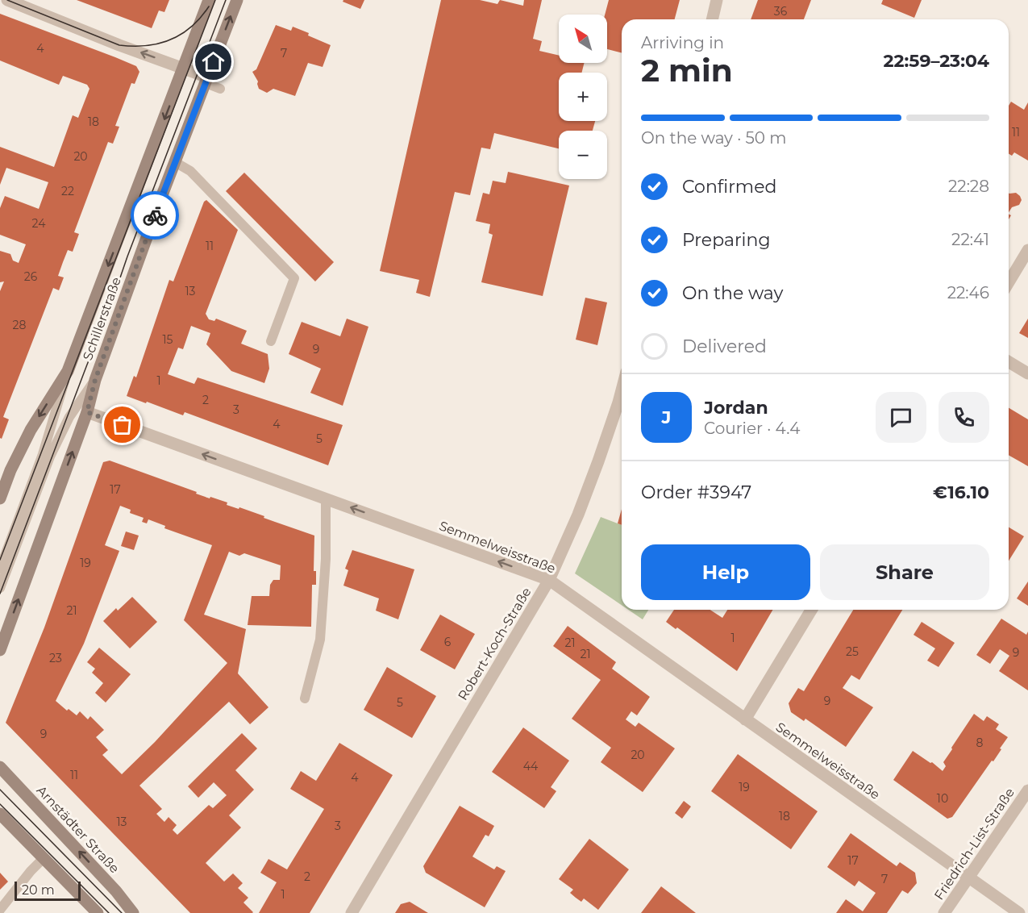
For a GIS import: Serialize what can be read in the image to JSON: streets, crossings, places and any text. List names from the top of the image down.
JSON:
{
  "streets": {
    "main road": ["Schillerstraße", "Arnstädter Straße"],
    "street": ["Semmelweisstraße", "Robert-Koch-Straße", "Friedrich-List-Straße"]
  },
  "crossings": [
    ["Schillerstraße", "Semmelweisstraße"],
    ["Semmelweisstraße", "Robert-Koch-Straße"],
    ["Semmelweisstraße", "Friedrich-List-Straße"]
  ],
  "one_way": ["Semmelweisstraße"],
  "house_numbers": [
    "36",
    "4",
    "7",
    "18",
    "11",
    "20",
    "22",
    "24",
    "11",
    "26",
    "13",
    "28",
    "15",
    "9",
    "1",
    "2",
    "3",
    "4",
    "5",
    "17",
    "19",
    "21",
    "1",
    "6",
    "21",
    "25",
    "9",
    "21",
    "23",
    "9",
    "5",
    "9",
    "8",
    "20",
    "44",
    "11",
    "4",
    "19",
    "10",
    "18",
    "13",
    "3",
    "17",
    "2",
    "7",
    "1"
  ],
  "scale_bar": "20 m",
  "north": "top left",
  "page": {
    "map_buttons": ["+", "−"],
    "heading": ["2 min", "Arriving in", "22:59–23:04"],
    "panel": [
      "Jordan",
      "Courier · 4.4",
      "Order #3947",
      "€16.10"
    ],
    "bar": "On the way · 50 m",
    "list": [
      ["Confirmed", "22:28"],
      ["Preparing", "22:41"],
      ["On the way", "22:46"],
      "Delivered"
    ],
    "round": "J",
    "buttons": ["Help", "Share"],
    "scale": "20 m"
  }
}
